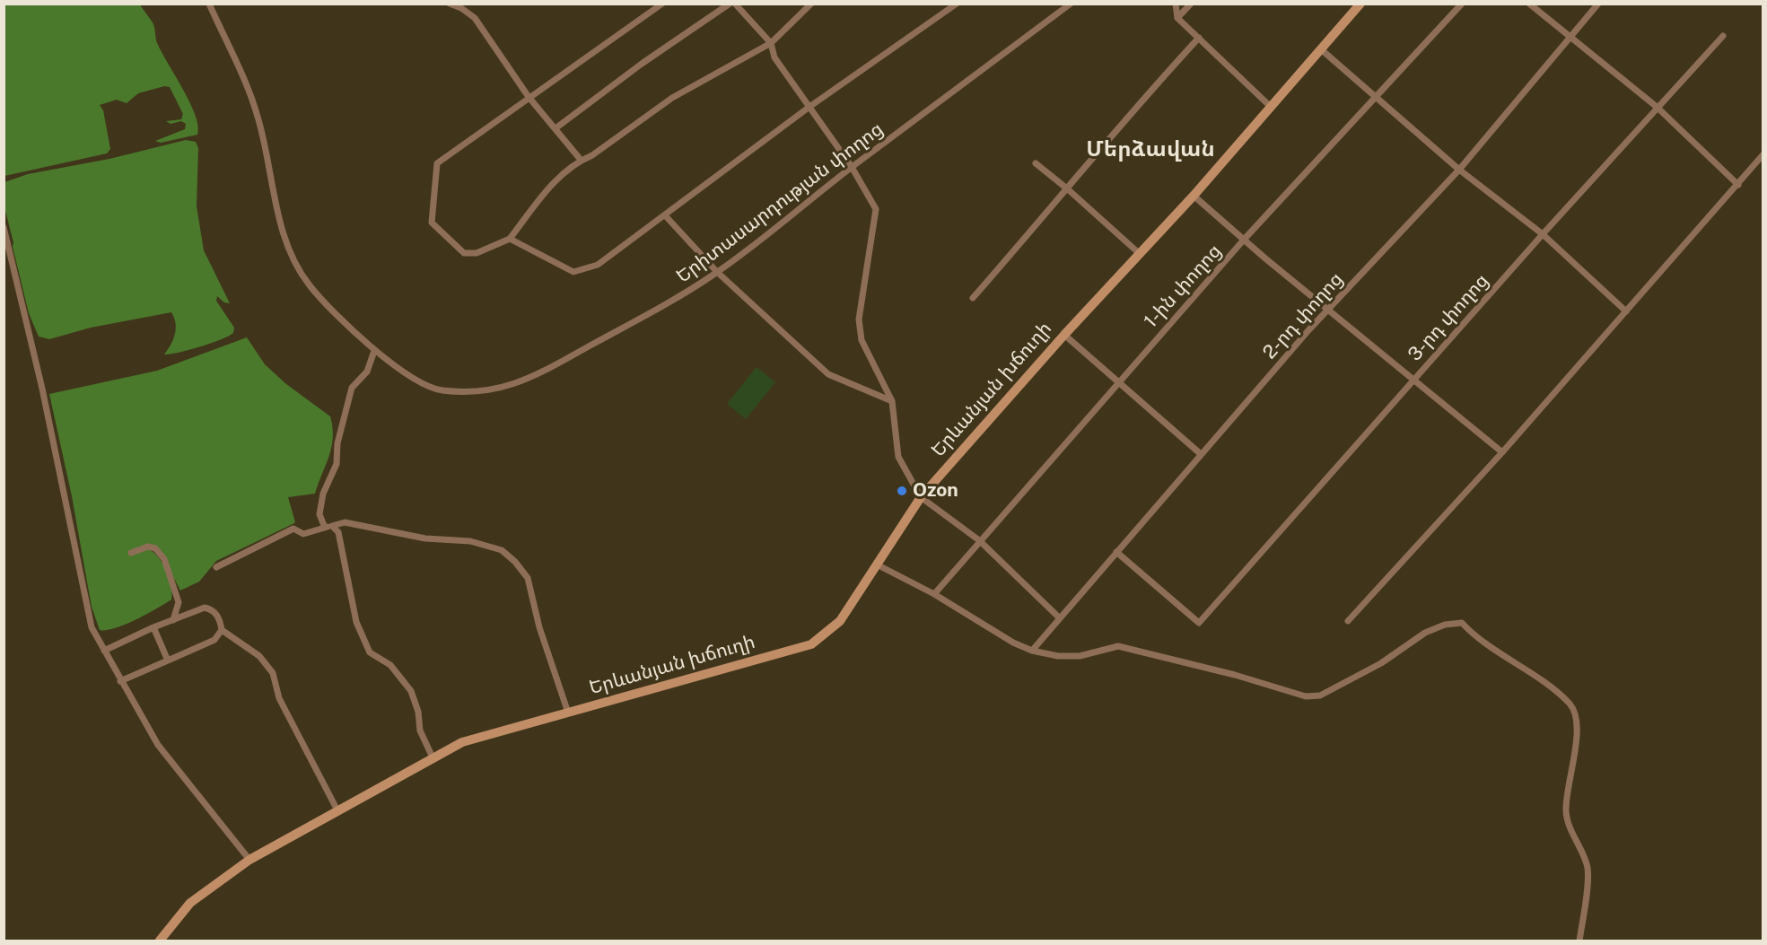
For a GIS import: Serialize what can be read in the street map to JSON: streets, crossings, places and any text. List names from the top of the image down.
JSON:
{
  "streets": {
    "main road": ["Երևանյան խճուղի"],
    "street": [
      "Երիտասարդության փողոց",
      "1-ին փողոց",
      "2-րդ փողոց",
      "3-րդ փողոց"
    ]
  },
  "crossings": [
    ["2-րդ փողոց", "3-րդ փողոց"]
  ],
  "districts": ["Մերձավան"],
  "places": ["Ozon"]
}
